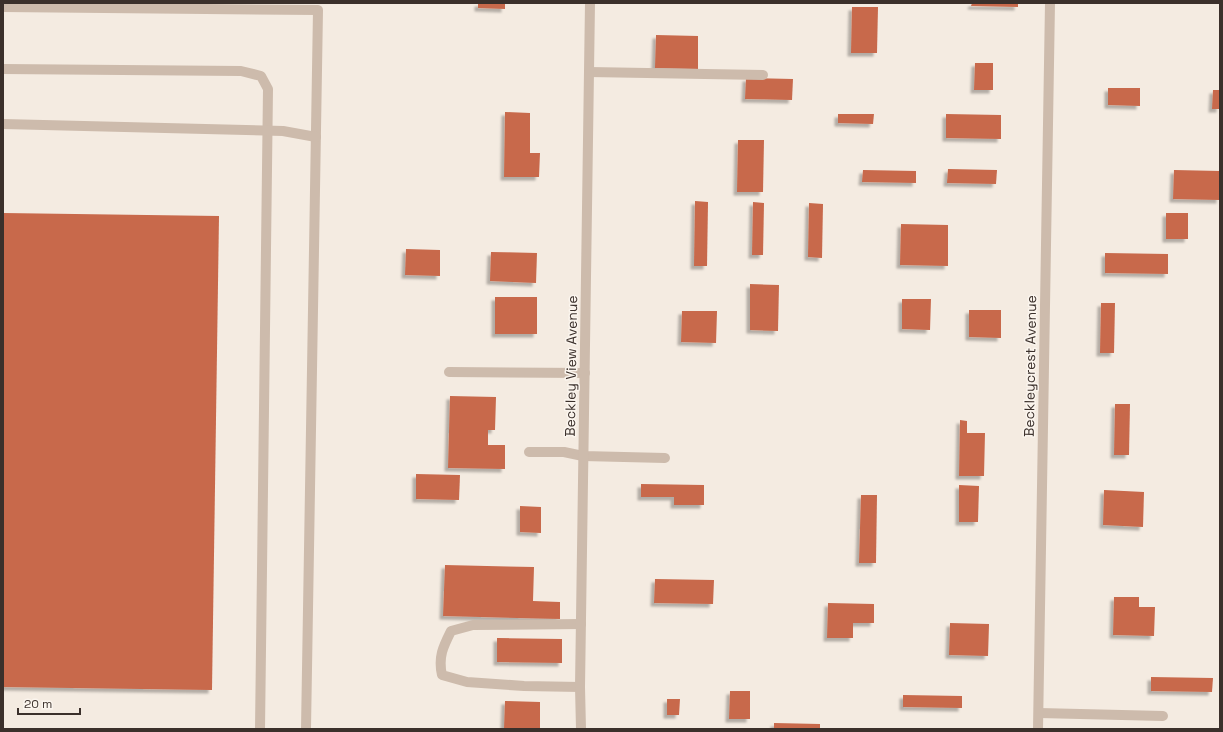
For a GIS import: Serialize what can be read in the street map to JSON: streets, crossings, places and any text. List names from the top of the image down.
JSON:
{
  "streets": {
    "street": ["Beckley View Avenue", "Beckleycrest Avenue"]
  },
  "scale_bar": "20 m"
}
